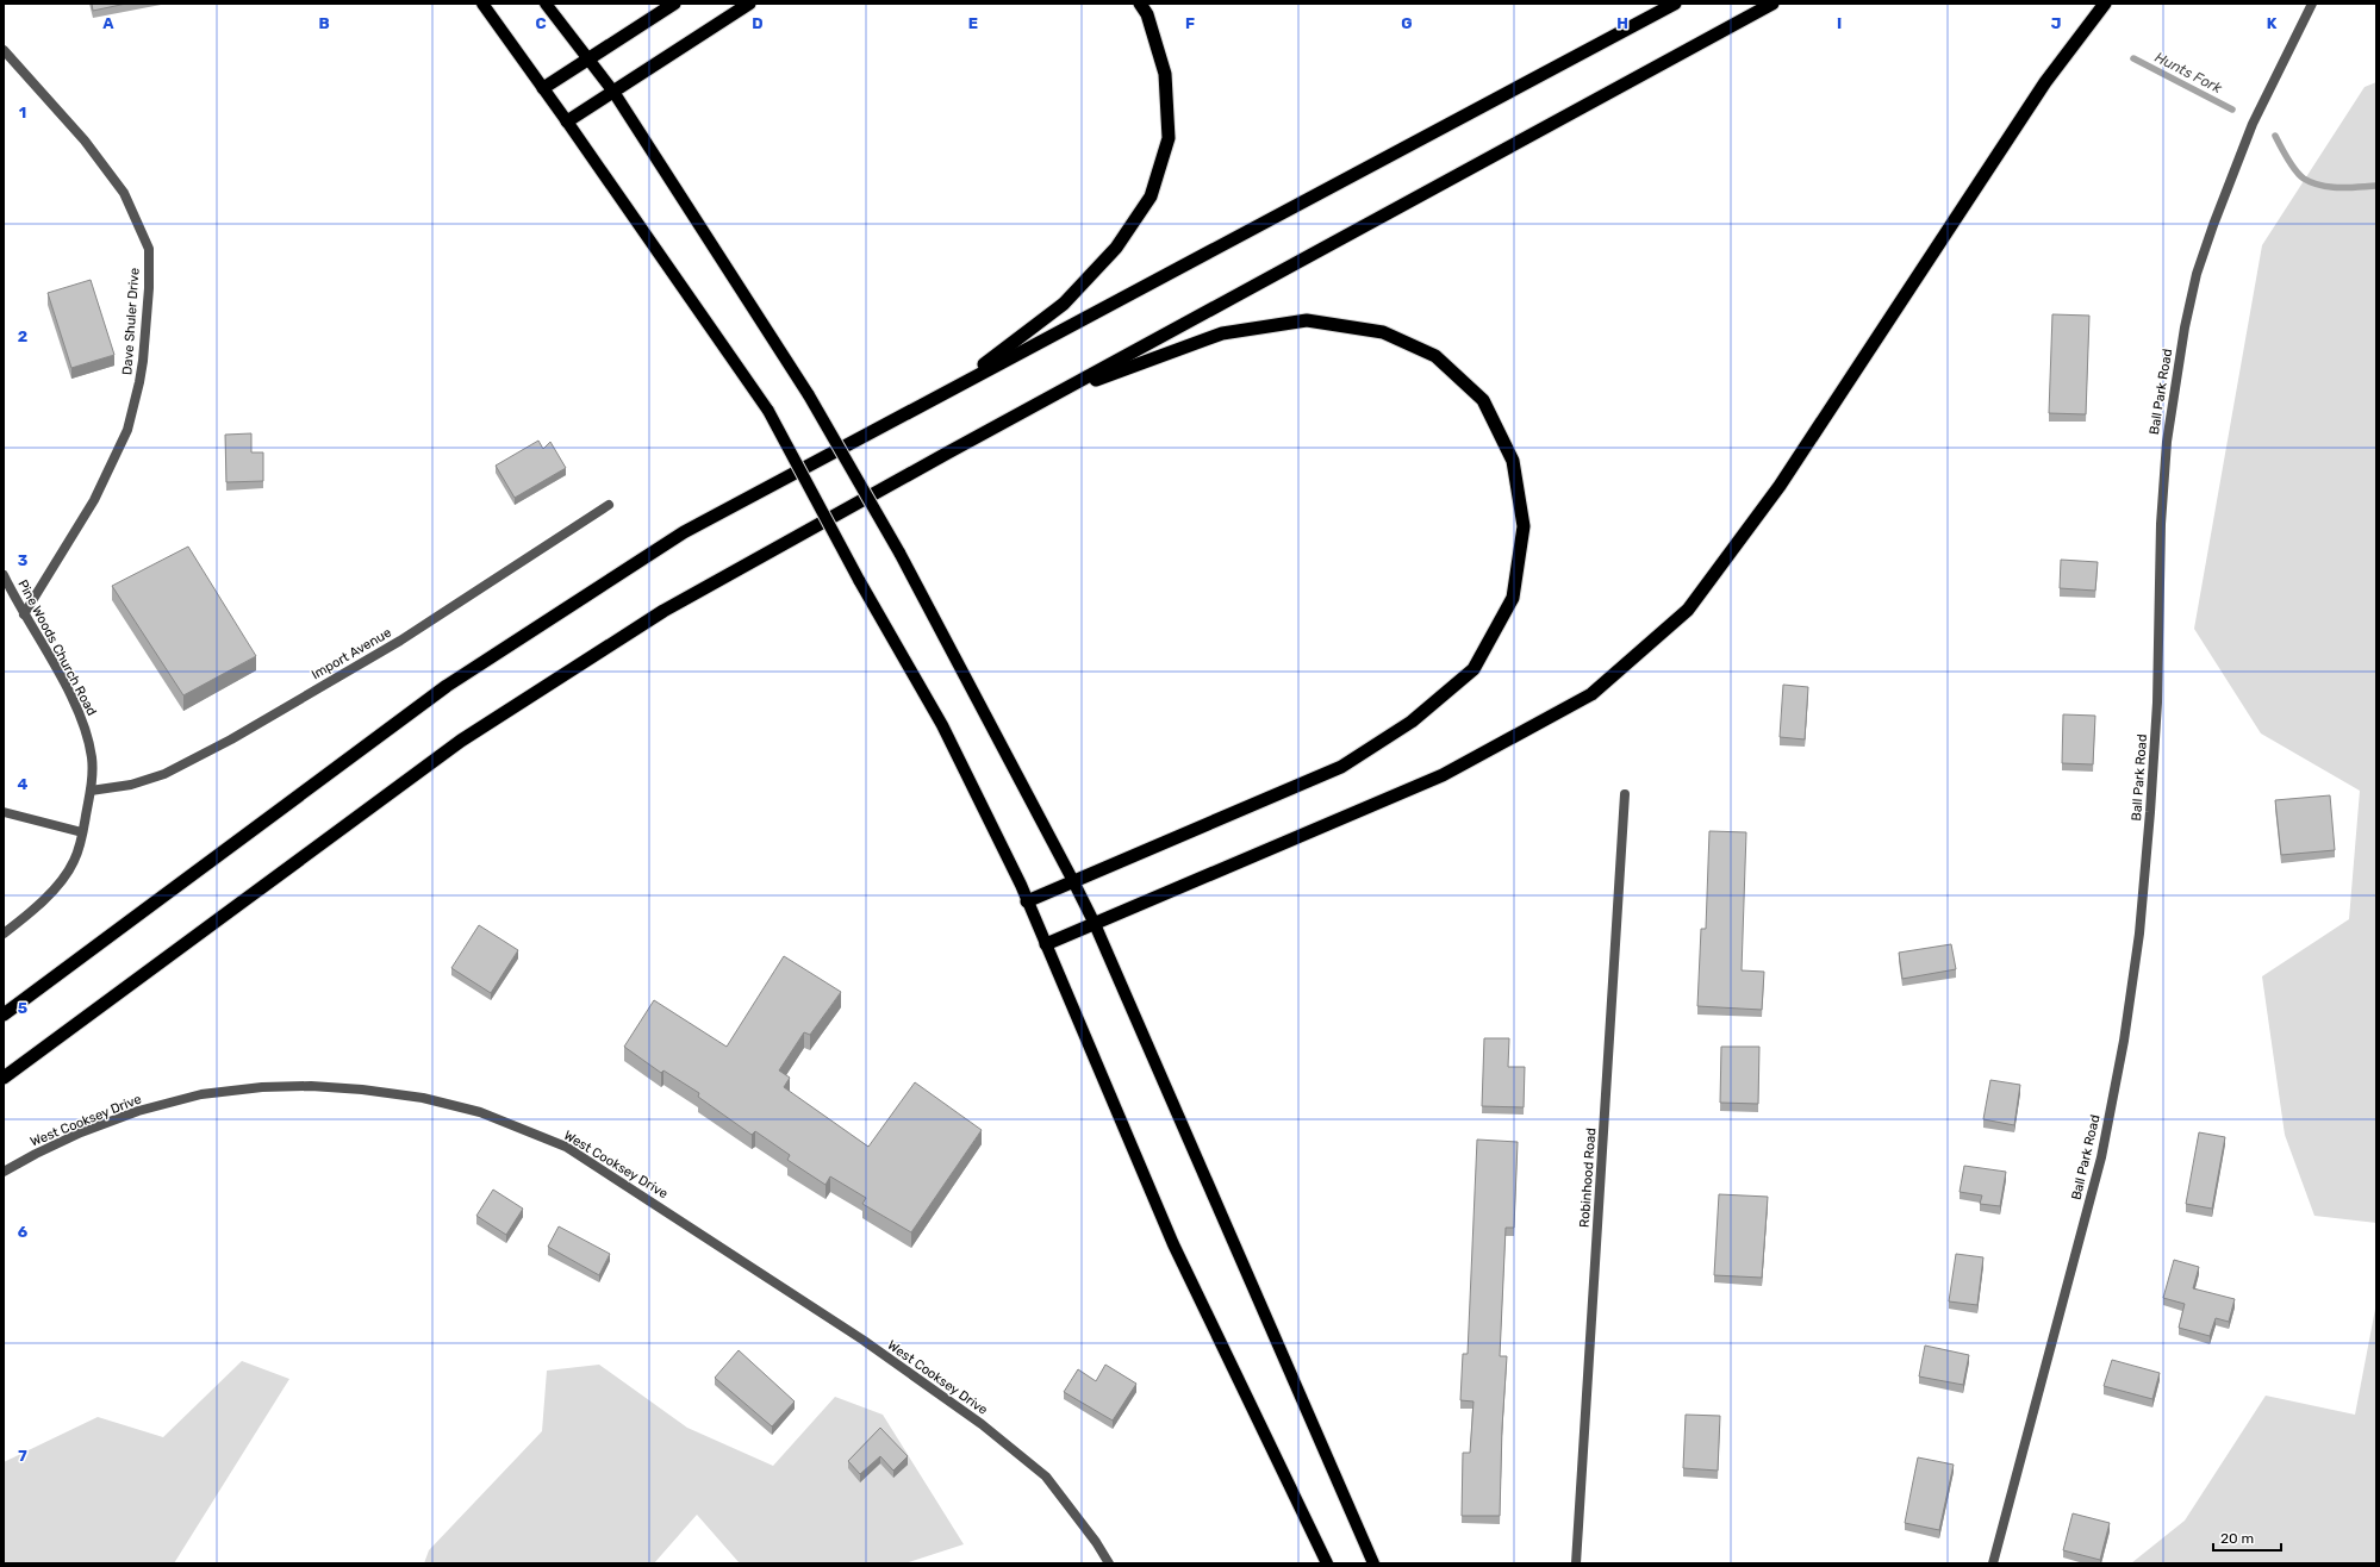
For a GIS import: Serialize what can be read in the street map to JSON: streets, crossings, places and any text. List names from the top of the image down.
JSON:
{
  "streets": {
    "street": [
      "Dave Shuler Drive",
      "Ball Park Road",
      "Pine Woods Church Road",
      "Import Avenue",
      "West Cooksey Drive",
      "Robinhood Road"
    ]
  },
  "crossings": [
    ["Dave Shuler Drive", "Pine Woods Church Road"],
    ["Pine Woods Church Road", "Import Avenue"]
  ],
  "water": ["Hunts Fork"],
  "scale_bar": "20 m",
  "grid": {
    "columns": [
      "A",
      "B",
      "C",
      "D",
      "E",
      "F",
      "G",
      "H",
      "I",
      "J",
      "K"
    ],
    "rows": [
      "1",
      "2",
      "3",
      "4",
      "5",
      "6",
      "7"
    ]
  }
}
